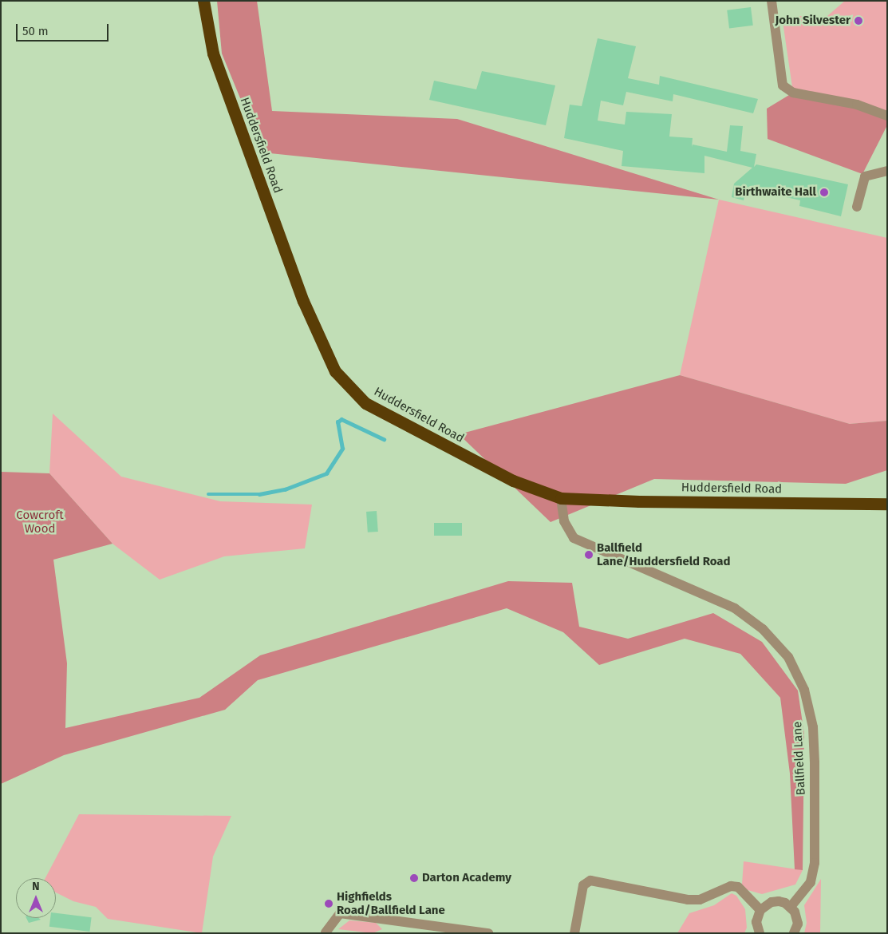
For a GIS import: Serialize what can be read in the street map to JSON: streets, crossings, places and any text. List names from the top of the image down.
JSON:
{
  "streets": {
    "highway": ["Huddersfield Road"],
    "street": ["Ballfield Lane"]
  },
  "crossings": [
    ["Huddersfield Road", "Ballfield Lane"]
  ],
  "parks": ["Cowcroft Wood"],
  "places": [
    "John Silvester",
    "Birthwaite Hall",
    "Ballfield Lane/Huddersfield Road",
    "Darton Academy",
    "Highfields Road/Ballfield Lane"
  ],
  "scale_bar": "50 m",
  "north": "top"
}
